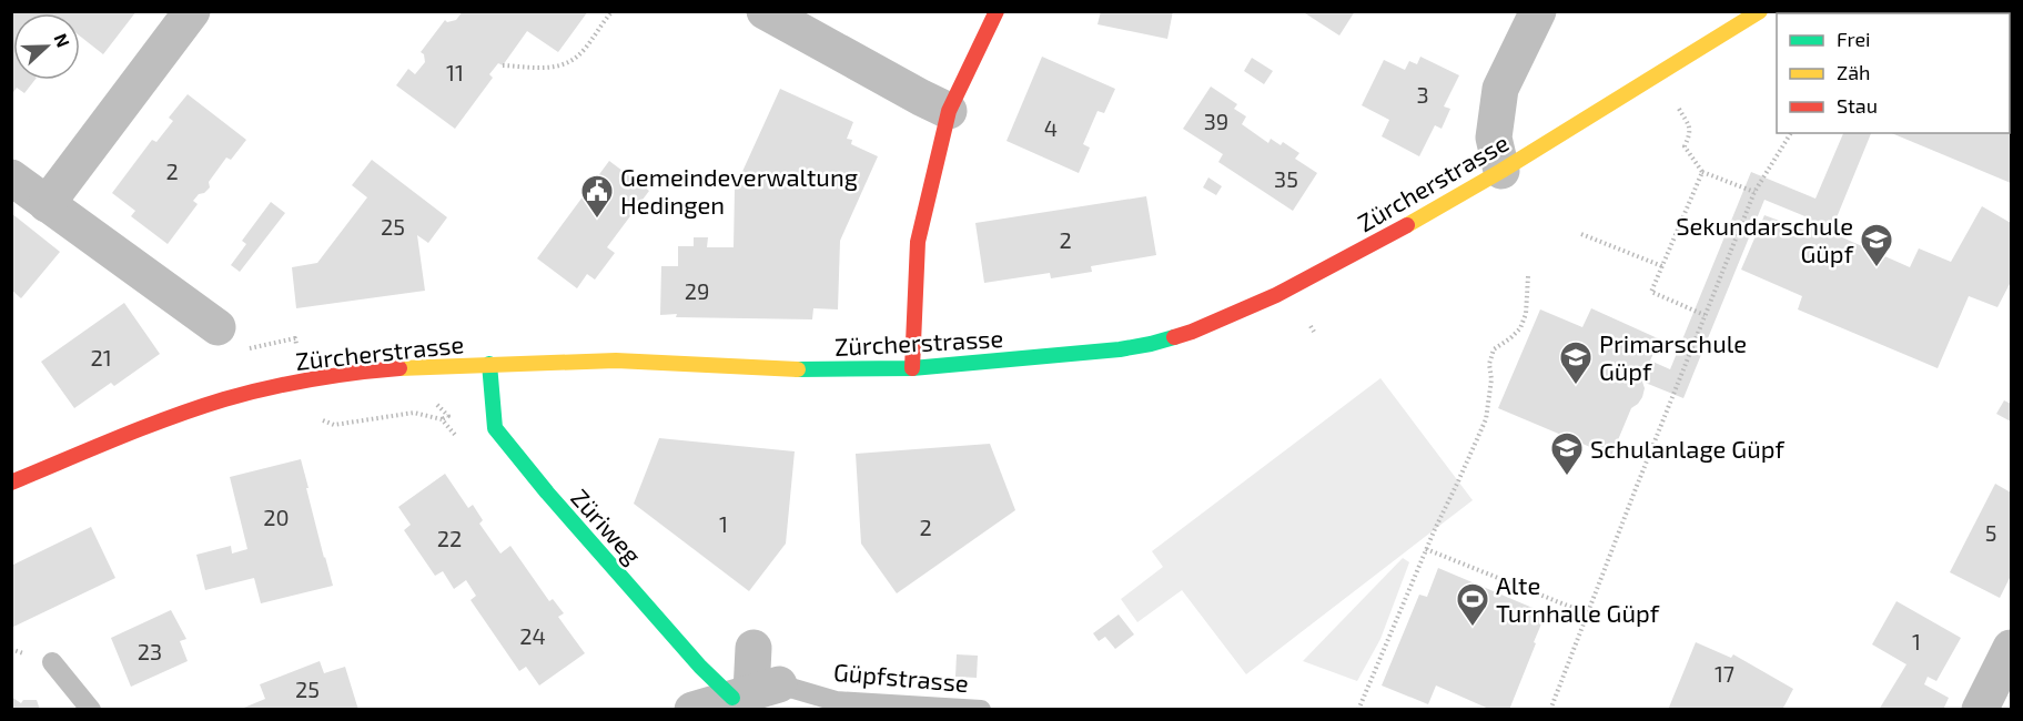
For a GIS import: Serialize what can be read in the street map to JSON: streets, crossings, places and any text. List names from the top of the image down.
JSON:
{
  "streets": {
    "main road": ["Zürcherstrasse", "Züriweg"],
    "lane": ["Güpfstrasse"]
  },
  "crossings": [
    ["Zürcherstrasse", "Züriweg"],
    ["Züriweg", "Güpfstrasse"]
  ],
  "places": {
    "public building": ["Gemeindeverwaltung Hedingen"],
    "school or university": ["Sekundarschule Güpf", "Primarschule Güpf", "Schulanlage Güpf"],
    "sports": ["Alte Turnhalle Güpf"]
  },
  "house_numbers": [
    "11",
    "3",
    "39",
    "4",
    "2",
    "35",
    "25",
    "2",
    "29",
    "21",
    "20",
    "1",
    "2",
    "5",
    "22",
    "24",
    "1",
    "23",
    "17",
    "25"
  ],
  "legend": ["Frei", "Zäh", "Stau"],
  "north": "right"
}
